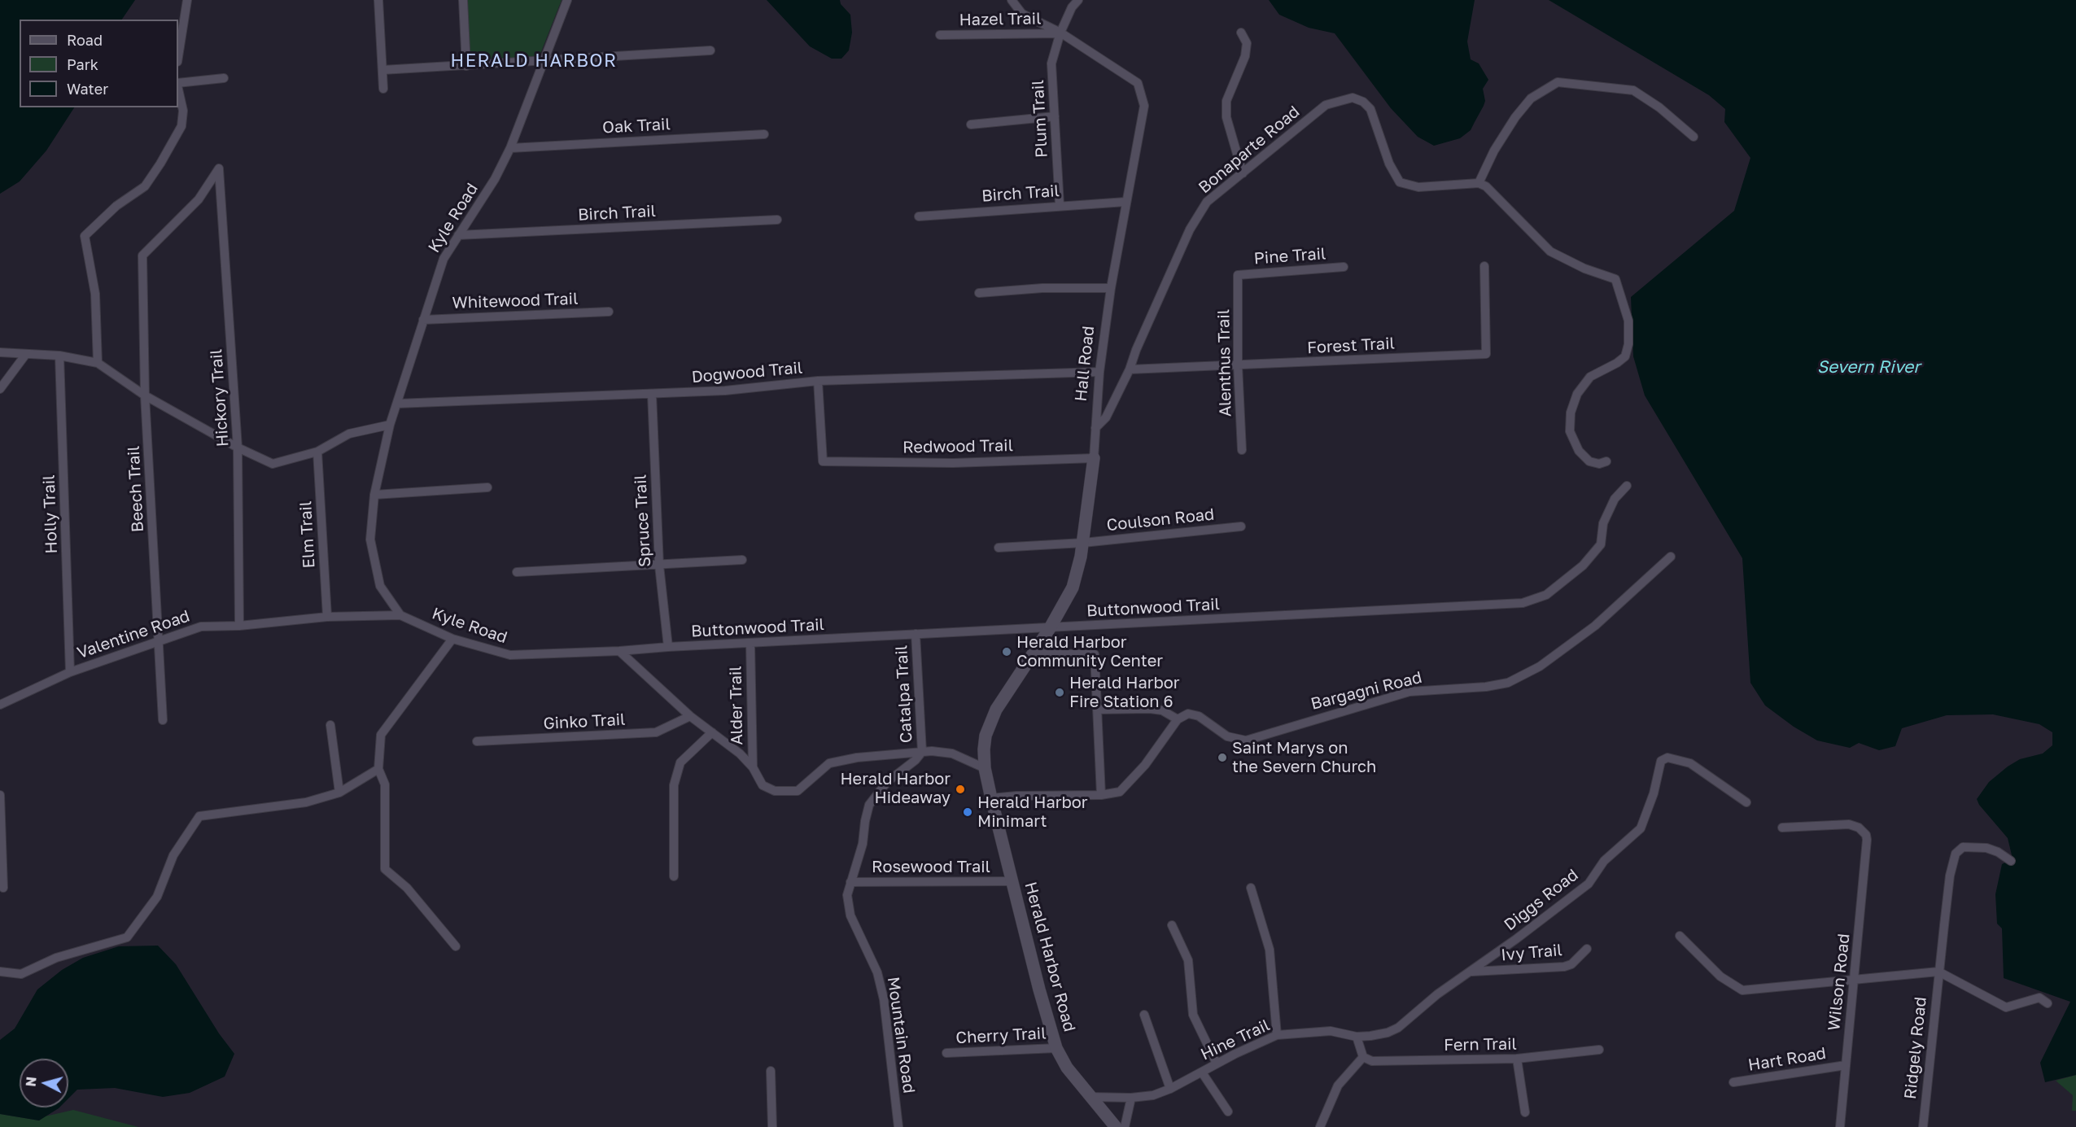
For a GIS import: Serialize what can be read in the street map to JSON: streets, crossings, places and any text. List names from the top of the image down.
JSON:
{
  "streets": {
    "street": [
      "Hazel Trail",
      "Plum Trail",
      "Oak Trail",
      "Bonaparte Road",
      "Birch Trail",
      "Kyle Road",
      "Pine Trail",
      "Whitewood Trail",
      "Forest Trail",
      "Alenthus Trail",
      "Hall Road",
      "Dogwood Trail",
      "Hickory Trail",
      "Redwood Trail",
      "Beech Trail",
      "Holly Trail",
      "Coulson Road",
      "Spruce Trail",
      "Elm Trail",
      "Buttonwood Trail",
      "Valentine Road",
      "Bargagni Road",
      "Catalpa Trail",
      "Alder Trail",
      "Ginko Trail",
      "Rosewood Trail",
      "Diggs Road",
      "Ivy Trail",
      "Herald Harbor Road",
      "Wilson Road",
      "Mountain Road",
      "Cherry Trail",
      "Hine Trail",
      "Fern Trail",
      "Ridgely Road",
      "Hart Road"
    ]
  },
  "crossings": [
    ["Hazel Trail", "Plum Trail"],
    ["Hazel Trail", "Hall Road"],
    ["Plum Trail", "Birch Trail"],
    ["Plum Trail", "Hall Road"],
    ["Oak Trail", "Kyle Road"],
    ["Bonaparte Road", "Forest Trail"],
    ["Bonaparte Road", "Hall Road"],
    ["Birch Trail", "Kyle Road"],
    ["Birch Trail", "Hall Road"],
    ["Kyle Road", "Whitewood Trail"],
    ["Kyle Road", "Dogwood Trail"],
    ["Kyle Road", "Buttonwood Trail"],
    ["Kyle Road", "Valentine Road"],
    ["Pine Trail", "Alenthus Trail"],
    ["Forest Trail", "Alenthus Trail"],
    ["Hall Road", "Dogwood Trail"],
    ["Hall Road", "Redwood Trail"],
    ["Hall Road", "Coulson Road"],
    ["Hall Road", "Buttonwood Trail"],
    ["Hall Road", "Herald Harbor Road"],
    ["Dogwood Trail", "Redwood Trail"],
    ["Dogwood Trail", "Spruce Trail"],
    ["Hickory Trail", "Beech Trail"],
    ["Hickory Trail", "Valentine Road"],
    ["Beech Trail", "Valentine Road"],
    ["Holly Trail", "Valentine Road"],
    ["Spruce Trail", "Buttonwood Trail"],
    ["Elm Trail", "Valentine Road"],
    ["Buttonwood Trail", "Catalpa Trail"],
    ["Buttonwood Trail", "Alder Trail"],
    ["Catalpa Trail", "Mountain Road"],
    ["Rosewood Trail", "Herald Harbor Road"],
    ["Rosewood Trail", "Mountain Road"],
    ["Diggs Road", "Ivy Trail"],
    ["Diggs Road", "Hine Trail"],
    ["Herald Harbor Road", "Cherry Trail"],
    ["Herald Harbor Road", "Hine Trail"],
    ["Wilson Road", "Hart Road"]
  ],
  "districts": ["HERALD HARBOR"],
  "water": ["Severn River"],
  "places": [
    "Herald Harbor Community Center",
    "Herald Harbor Fire Station 6",
    "Saint Marys on the Severn Church",
    "Herald Harbor Hideaway",
    "Herald Harbor Minimart"
  ],
  "legend": ["Road", "Park", "Water"],
  "north": "left"
}
